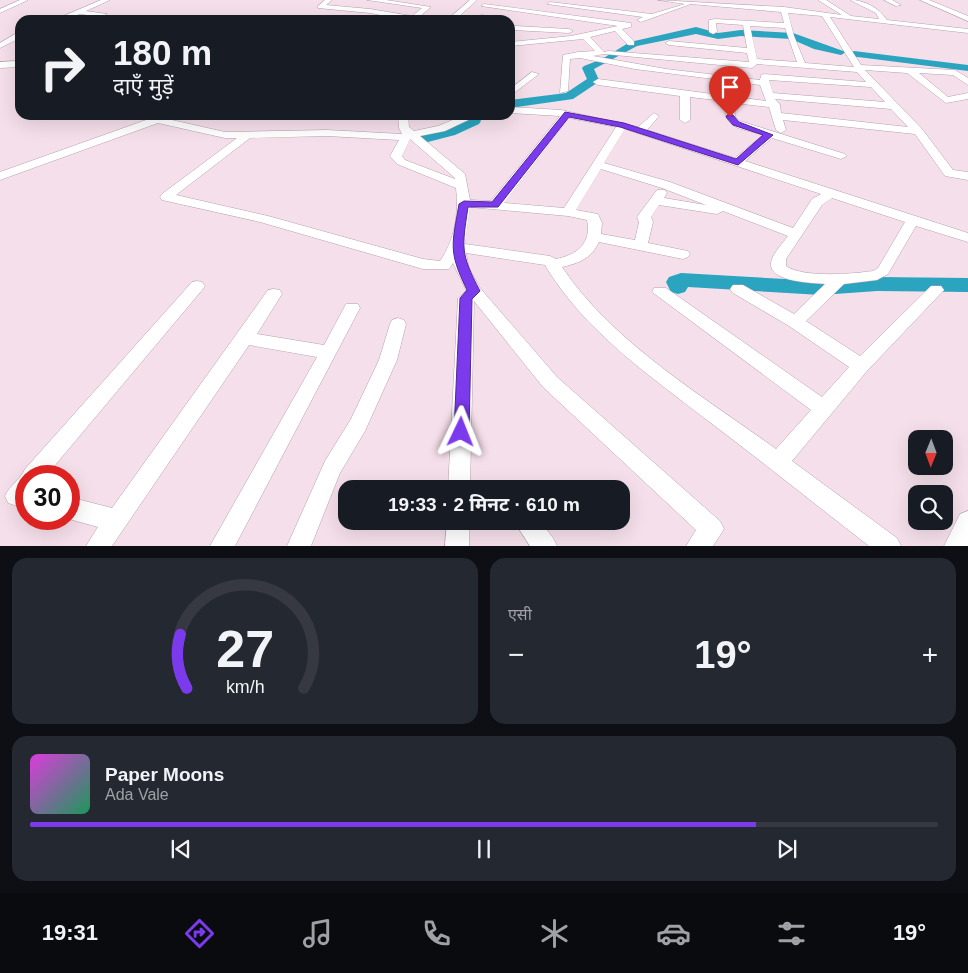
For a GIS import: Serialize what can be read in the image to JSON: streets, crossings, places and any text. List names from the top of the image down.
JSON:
{
  "north": "bottom",
  "page": {
    "turn": ["180 m", "दाएँ मुड़ें"],
    "limit": "30",
    "trip": "19:33 · 2 मिनट · 610 m",
    "tile": "एसी",
    "heat": ["−", "19°", "+"],
    "song": ["Paper Moons", "Ada Vale"],
    "tabs": ["19:31", "19°"],
    "gauge": ["27", "km/h"]
  }
}
